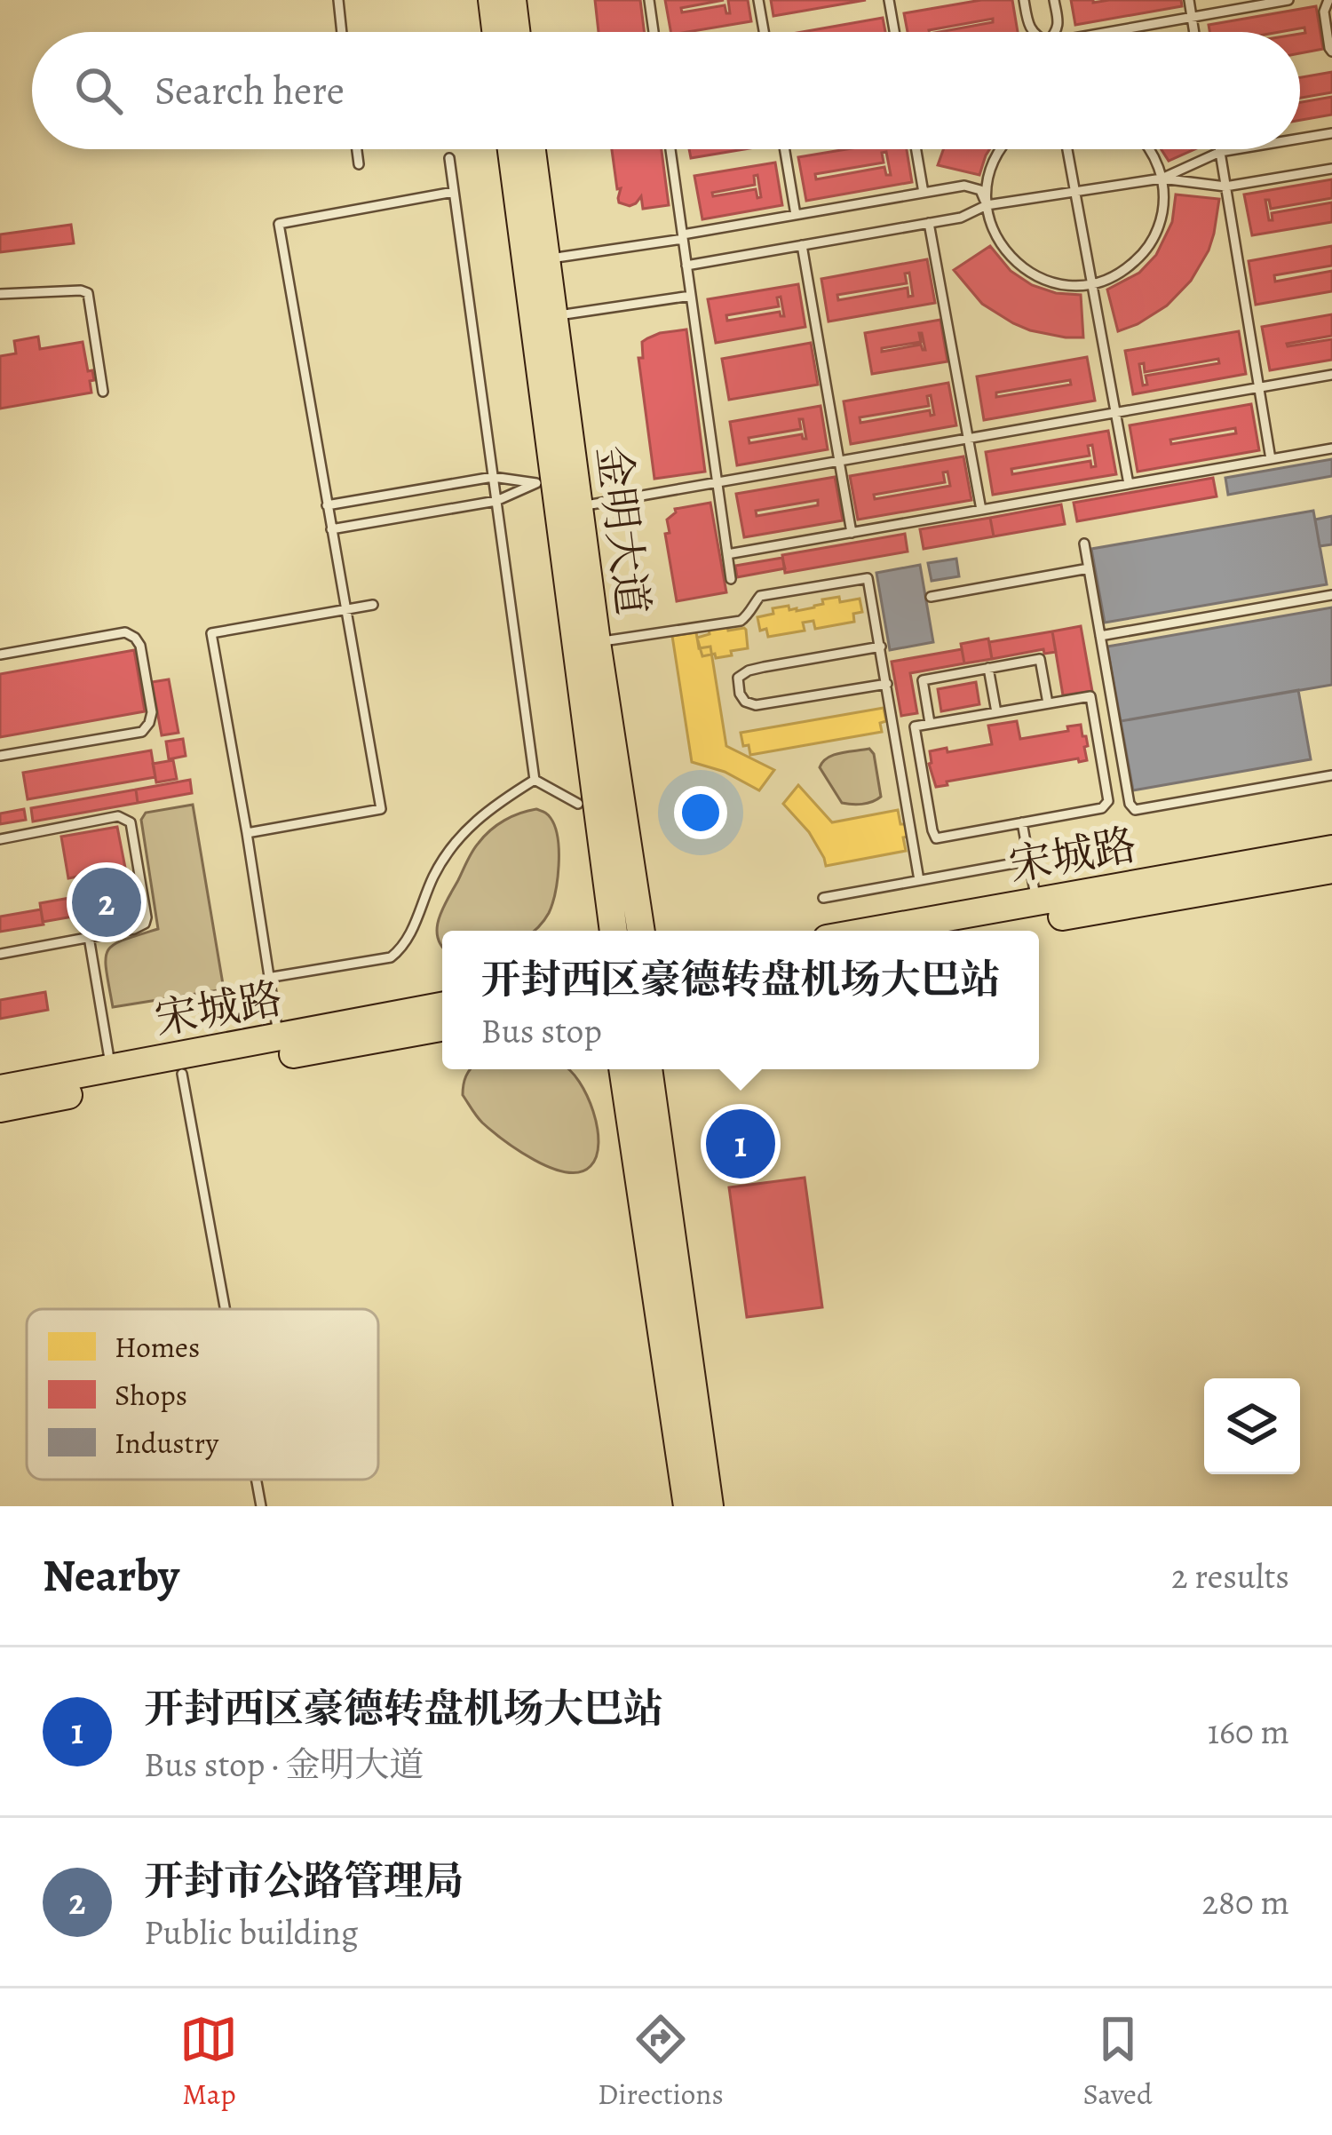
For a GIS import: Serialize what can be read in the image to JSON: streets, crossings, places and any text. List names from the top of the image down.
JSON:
{
  "streets": {
    "main road": ["金明大道", "宋城路"]
  },
  "legend": ["Homes", "Shops", "Industry"],
  "page": {
    "search": "Search here",
    "pins": ["2", "1"],
    "popup": ["开封西区豪德转盘机场大巴站", "Bus stop"],
    "heading": ["Nearby", "2 results"],
    "list": [
      {
        "mark": "1",
        "name": "开封西区豪德转盘机场大巴站",
        "note": "Bus stop · 金明大道",
        "value": "160 m"
      },
      {
        "mark": "2",
        "name": "开封市公路管理局",
        "note": "Public building",
        "value": "280 m"
      }
    ],
    "nav": ["Map", "Directions", "Saved"]
  }
}
